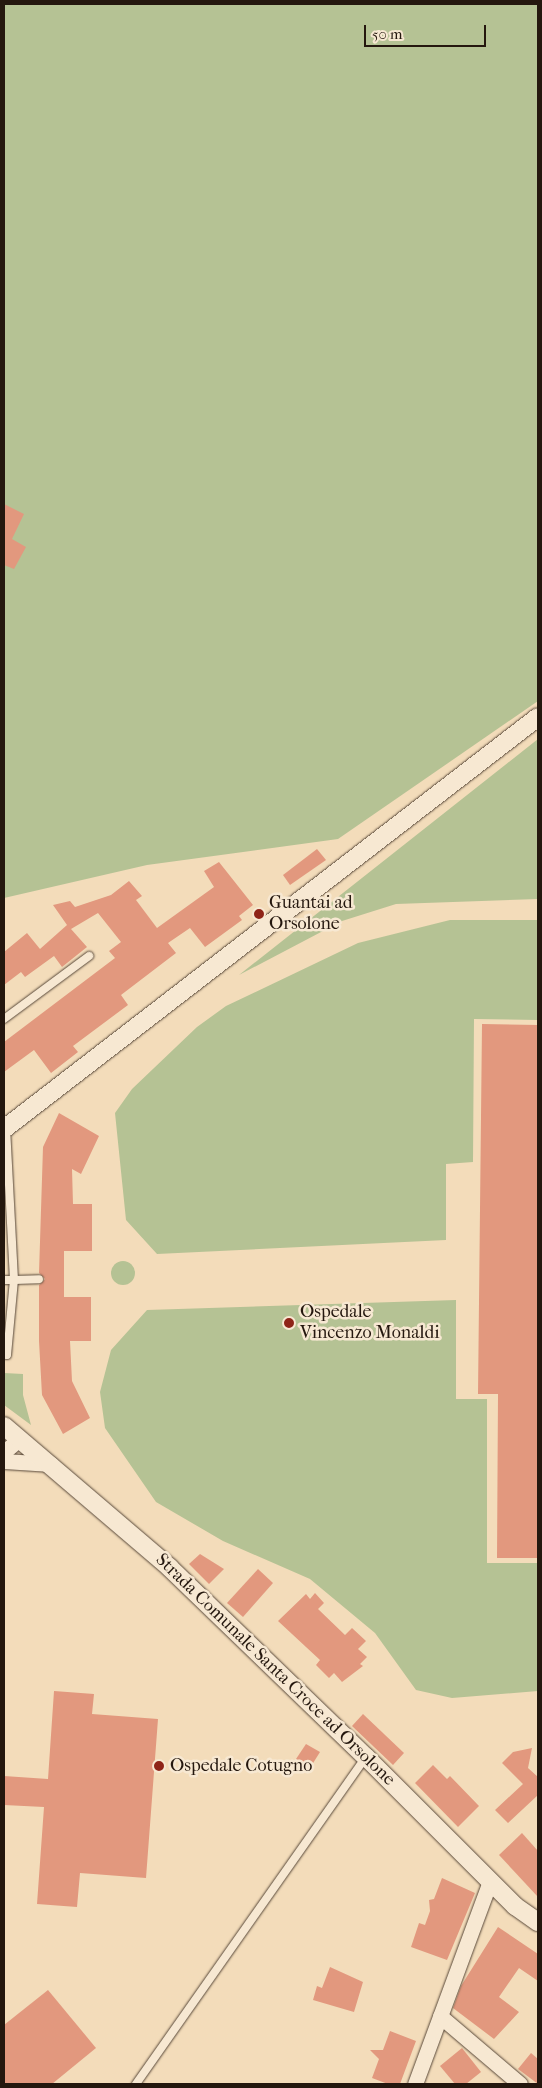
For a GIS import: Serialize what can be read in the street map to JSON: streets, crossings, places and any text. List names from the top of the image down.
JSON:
{
  "streets": {
    "street": ["Strada Comunale Santa Croce ad Orsolone"]
  },
  "places": ["Guantai ad Orsolone", "Ospedale Vincenzo Monaldi", "Ospedale Cotugno"],
  "scale_bar": "50 m"
}
